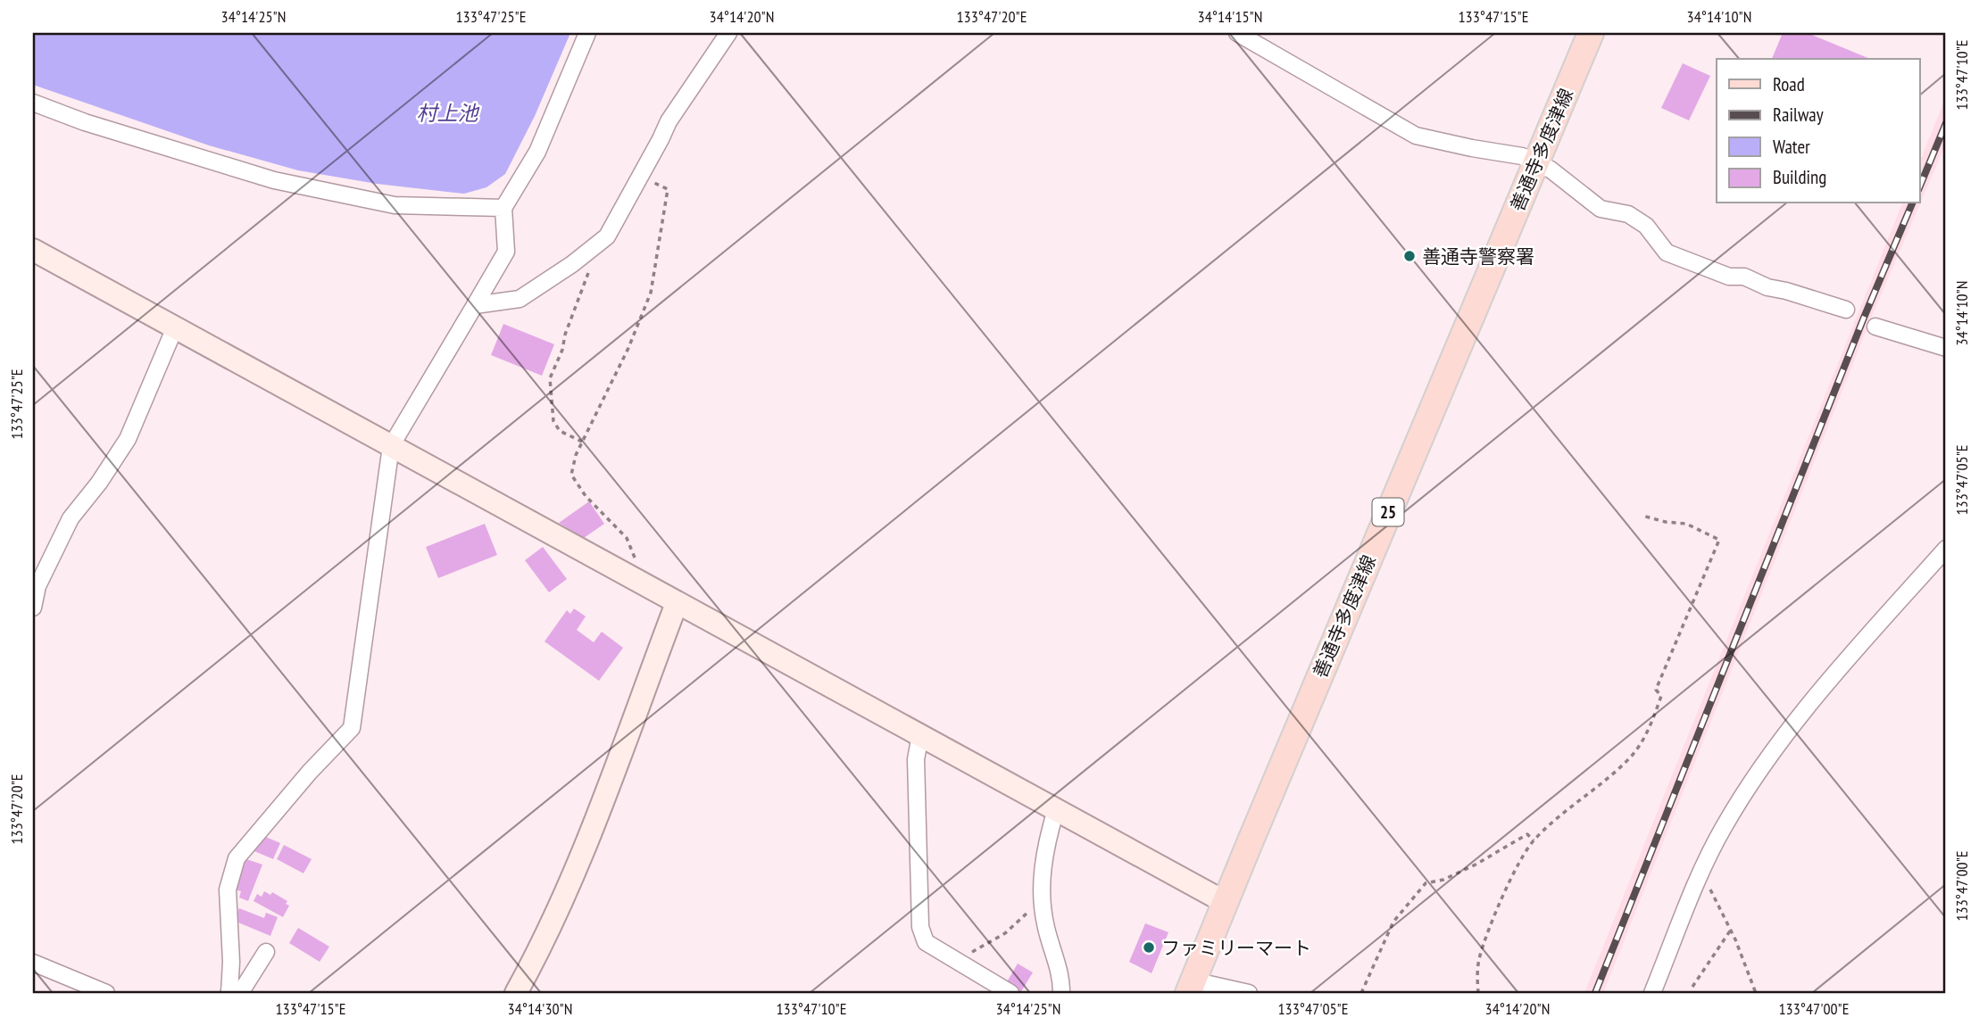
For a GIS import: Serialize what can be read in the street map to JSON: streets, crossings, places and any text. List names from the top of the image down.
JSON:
{
  "streets": {
    "main road": ["善通寺多度津線", "25"]
  },
  "water": ["村上池"],
  "places": ["善通寺警察署", "ファミリーマート"],
  "legend": [
    "Road",
    "Railway",
    "Water",
    "Building"
  ],
  "coordinates": [
    "34°14'25\"N",
    "133°47'25\"E",
    "34°14'20\"N",
    "133°47'20\"E",
    "34°14'15\"N",
    "133°47'15\"E",
    "34°14'10\"N",
    "133°47'10\"E",
    "133°47'05\"E",
    "133°47'00\"E",
    "34°14'30\"N"
  ]
}
